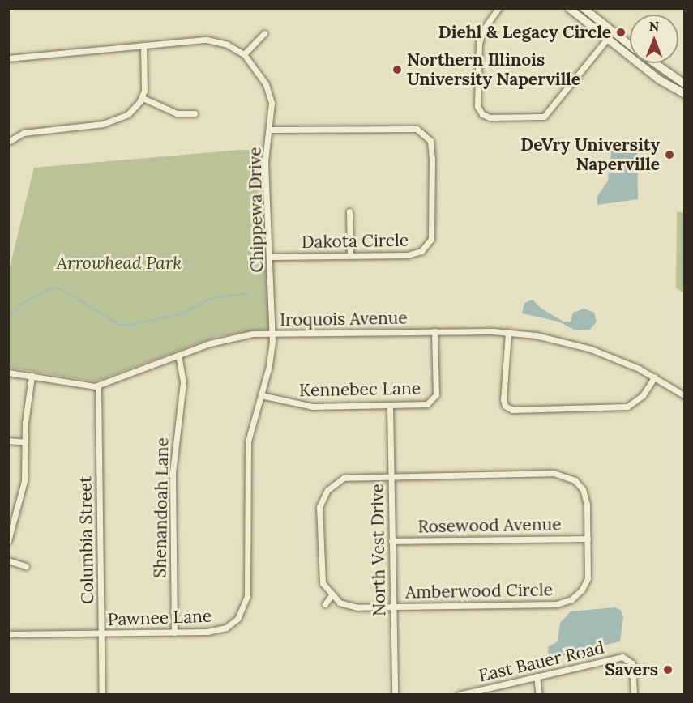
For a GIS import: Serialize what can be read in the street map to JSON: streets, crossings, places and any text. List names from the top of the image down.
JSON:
{
  "streets": {
    "street": [
      "Chippewa Drive",
      "Dakota Circle",
      "Iroquois Avenue",
      "Kennebec Lane",
      "Shenandoah Lane",
      "Rosewood Avenue",
      "Columbia Street",
      "North Vest Drive",
      "Amberwood Circle",
      "Pawnee Lane",
      "East Bauer Road"
    ]
  },
  "crossings": [
    ["Chippewa Drive", "Dakota Circle"],
    ["Chippewa Drive", "Iroquois Avenue"],
    ["Chippewa Drive", "Kennebec Lane"],
    ["Chippewa Drive", "Pawnee Lane"],
    ["Iroquois Avenue", "Kennebec Lane"],
    ["Iroquois Avenue", "Shenandoah Lane"],
    ["Iroquois Avenue", "Columbia Street"],
    ["Kennebec Lane", "North Vest Drive"],
    ["Shenandoah Lane", "Pawnee Lane"],
    ["Rosewood Avenue", "North Vest Drive"],
    ["Rosewood Avenue", "Amberwood Circle"],
    ["Columbia Street", "Pawnee Lane"],
    ["North Vest Drive", "Amberwood Circle"]
  ],
  "parks": ["Arrowhead Park"],
  "places": [
    "Diehl & Legacy Circle",
    "Northern Illinois University Naperville",
    "DeVry University Naperville",
    "Savers"
  ],
  "north": "top"
}
